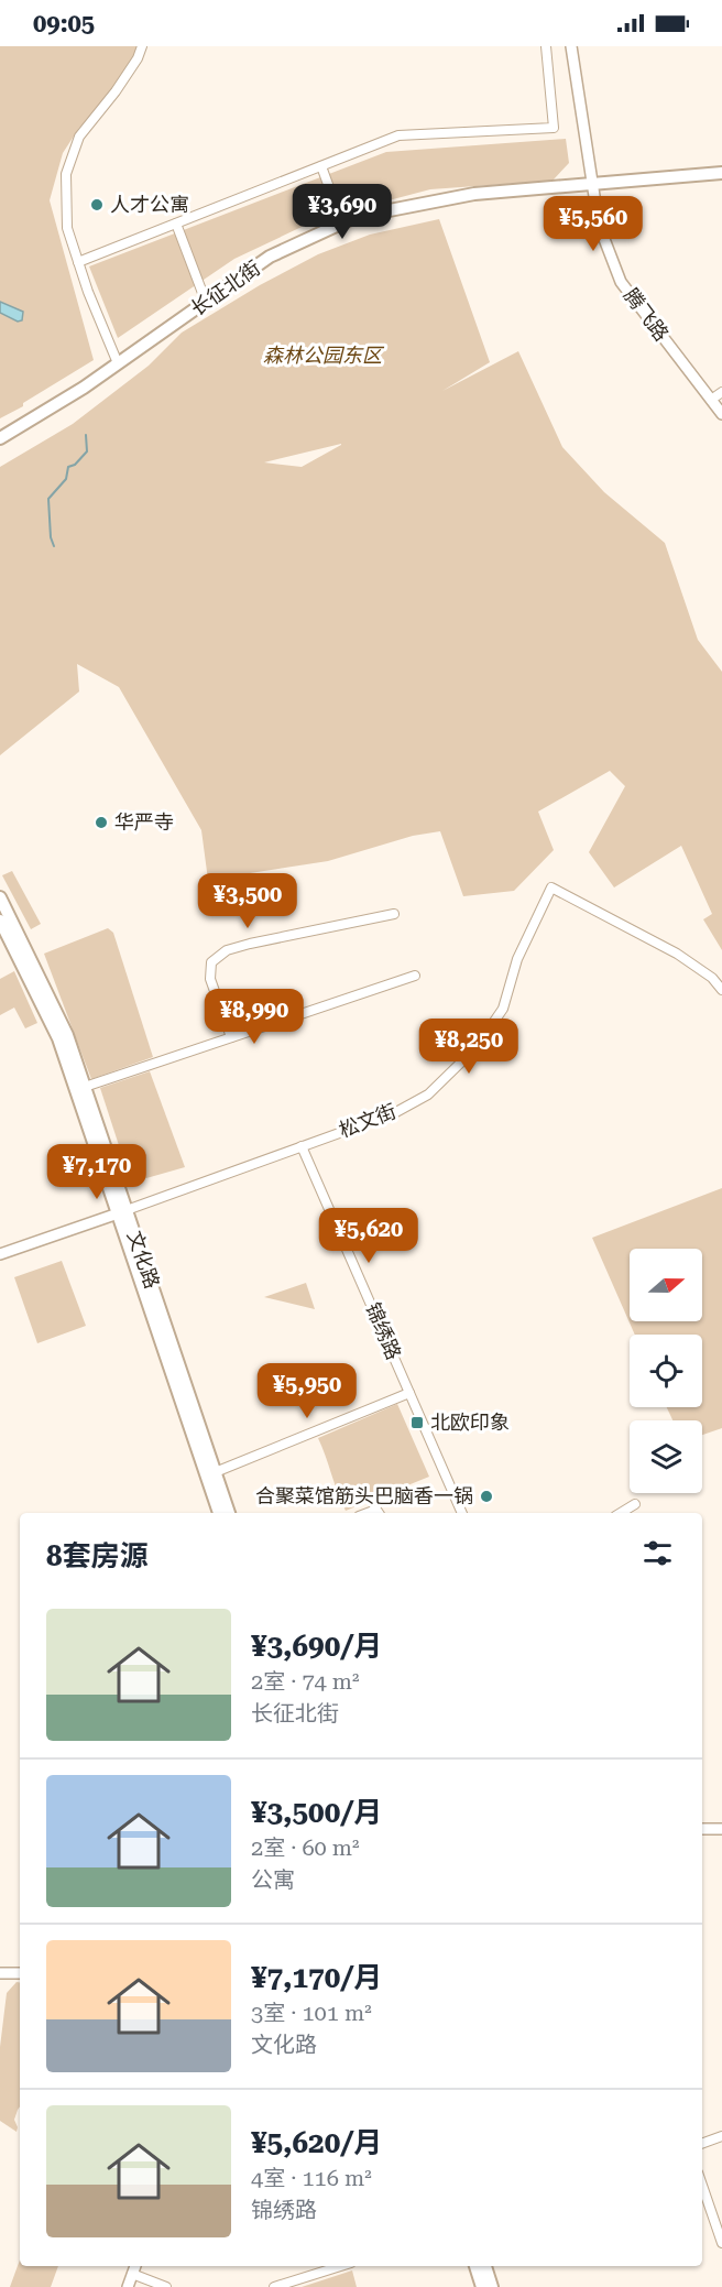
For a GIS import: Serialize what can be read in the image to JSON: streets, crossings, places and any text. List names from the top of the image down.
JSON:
{
  "streets": {
    "main road": ["长征北街", "文化路"],
    "street": ["腾飞路", "松文街", "锦绣路"]
  },
  "crossings": [
    ["长征北街", "腾飞路"],
    ["松文街", "文化路"],
    ["松文街", "锦绣路"]
  ],
  "parks": ["森林公园东区"],
  "places": {
    "other": ["人才公寓", "华严寺", "合聚菜馆筋头巴脑香一锅"],
    "transit": ["北欧印象"]
  },
  "north": "right",
  "page": {
    "status": "09:05",
    "price": [
      "¥3,690",
      "¥5,560",
      "¥3,500",
      "¥8,990",
      "¥8,250",
      "¥7,170",
      "¥5,620",
      "¥5,950"
    ],
    "heading": "8套房源",
    "list": [
      {
        "name": "¥3,690/月",
        "note": "2室 · 74 m² · 长征北街"
      },
      {
        "name": "¥3,500/月",
        "note": "2室 · 60 m² · 公寓"
      },
      {
        "name": "¥7,170/月",
        "note": "3室 · 101 m² · 文化路"
      },
      {
        "name": "¥5,620/月",
        "note": "4室 · 116 m² · 锦绣路"
      }
    ]
  }
}
